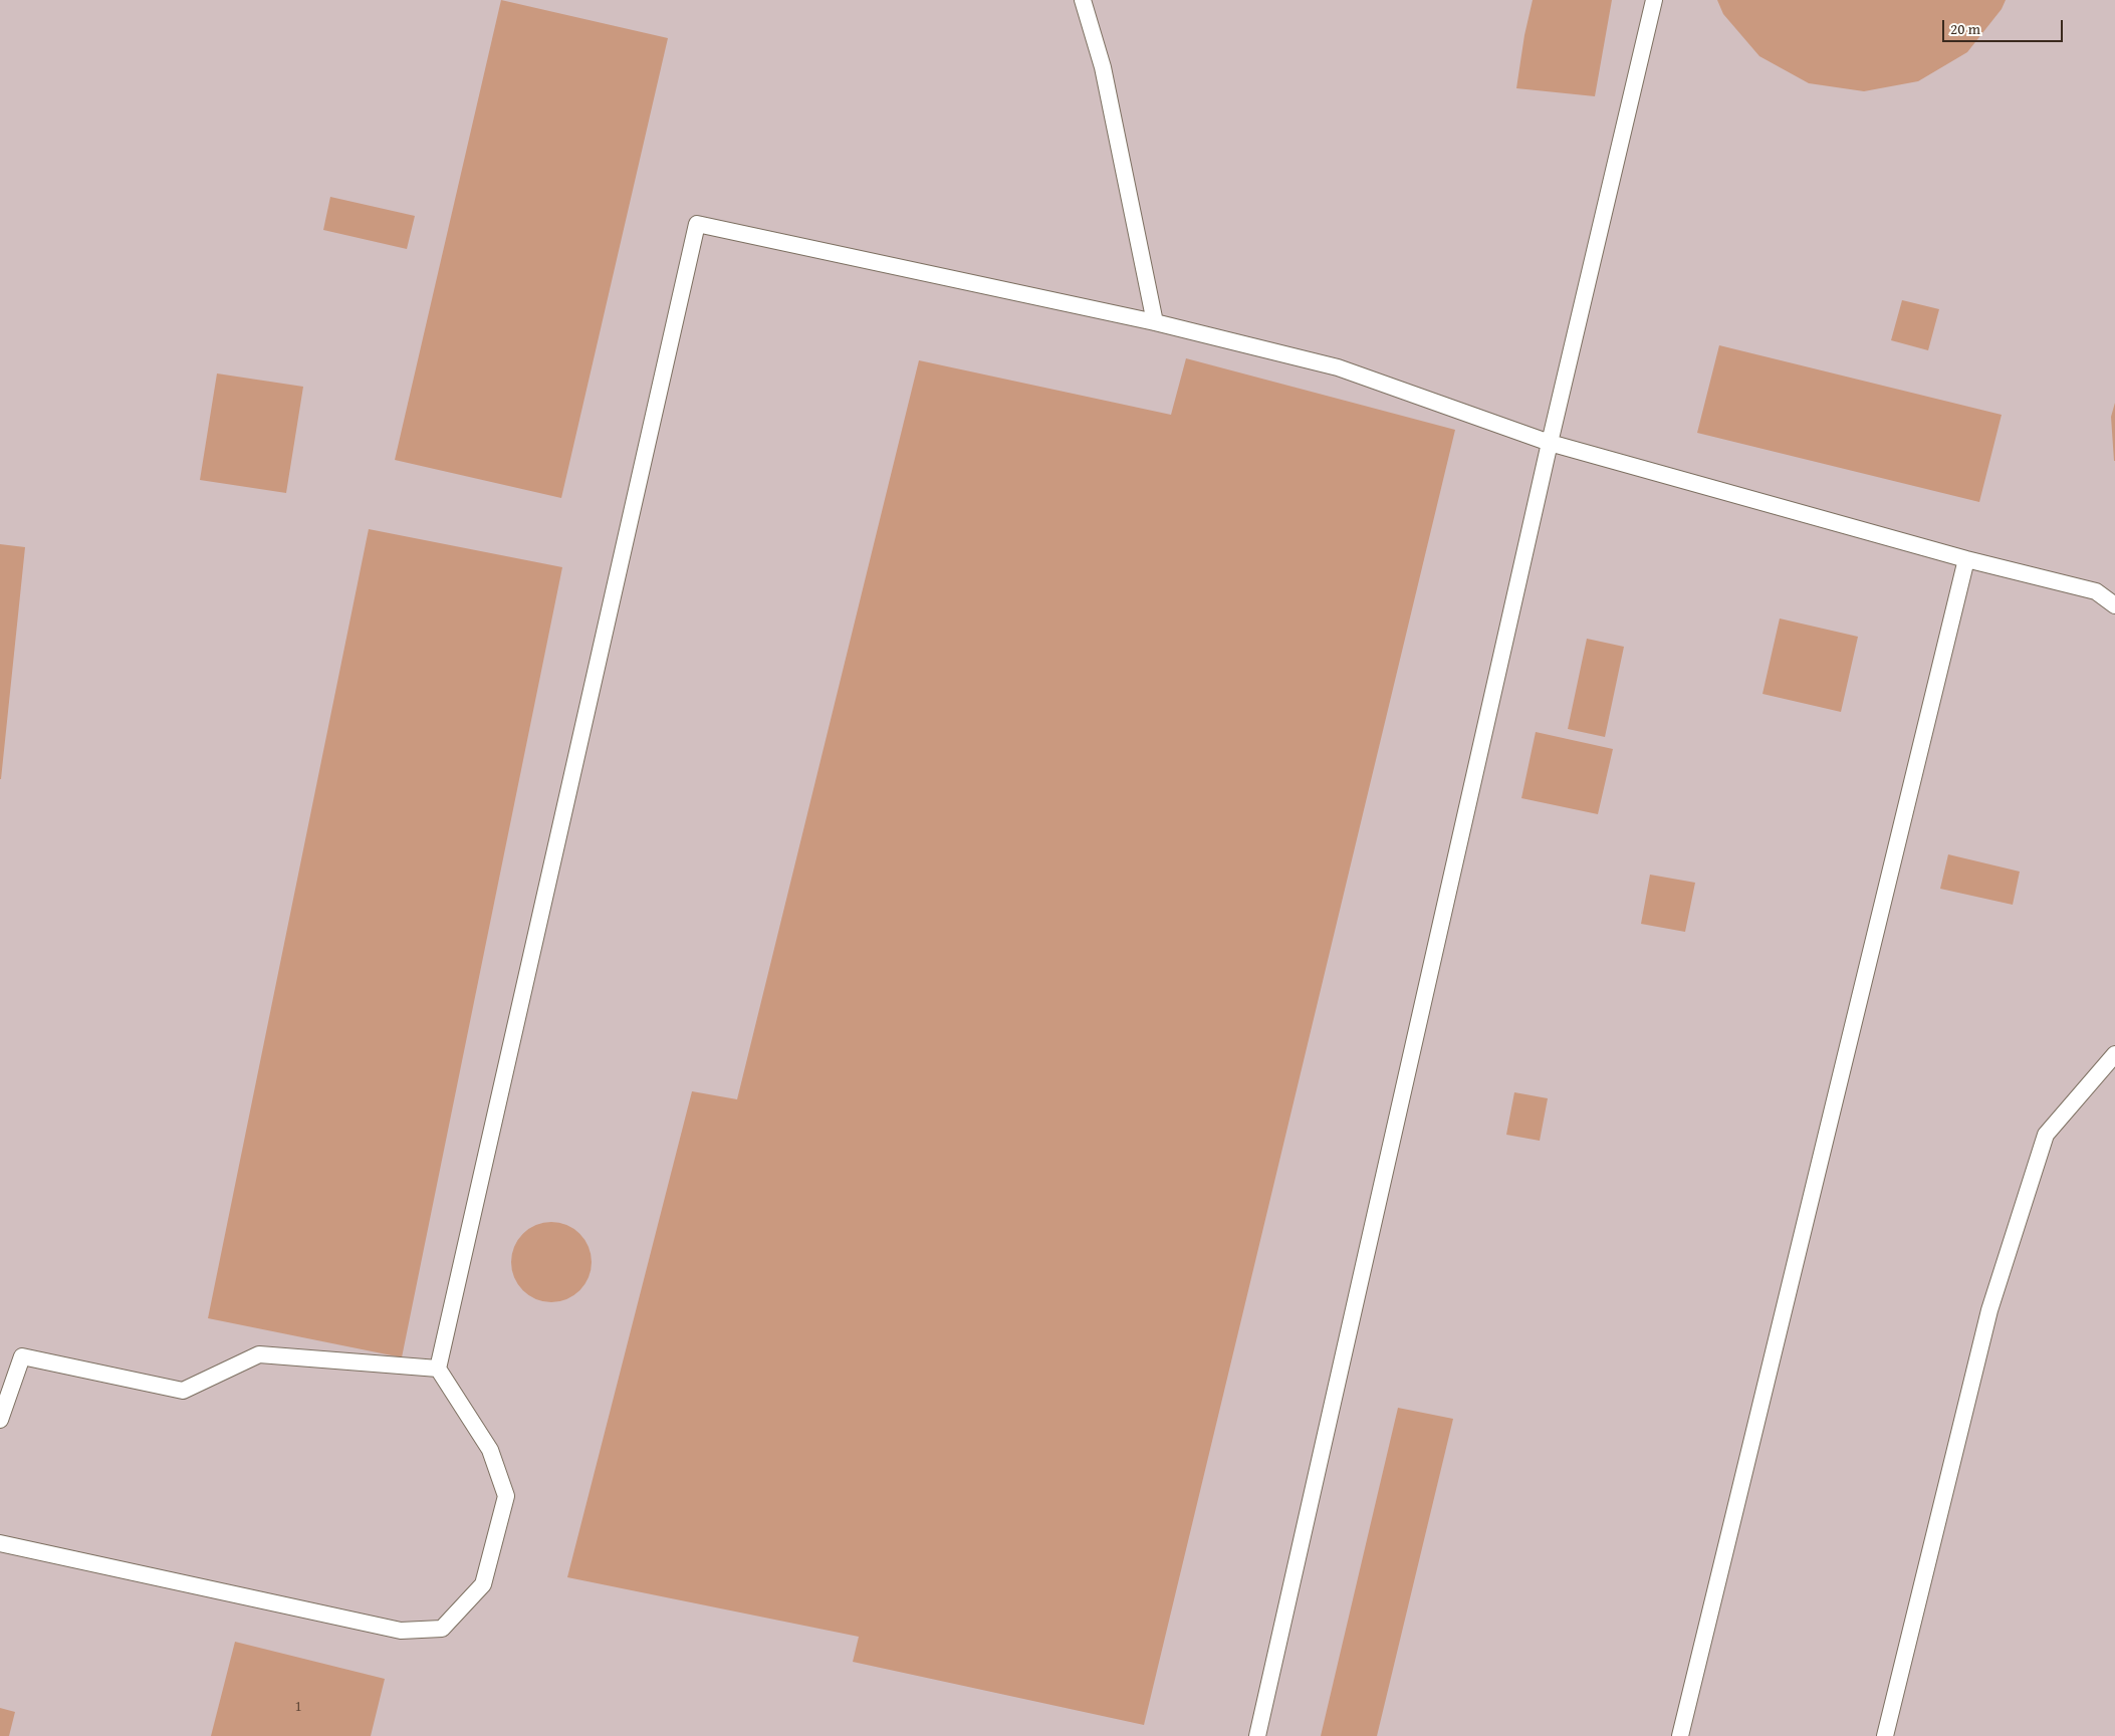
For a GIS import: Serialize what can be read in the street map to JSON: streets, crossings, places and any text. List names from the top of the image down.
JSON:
{
  "house_numbers": ["1"],
  "scale_bar": "20 m"
}
